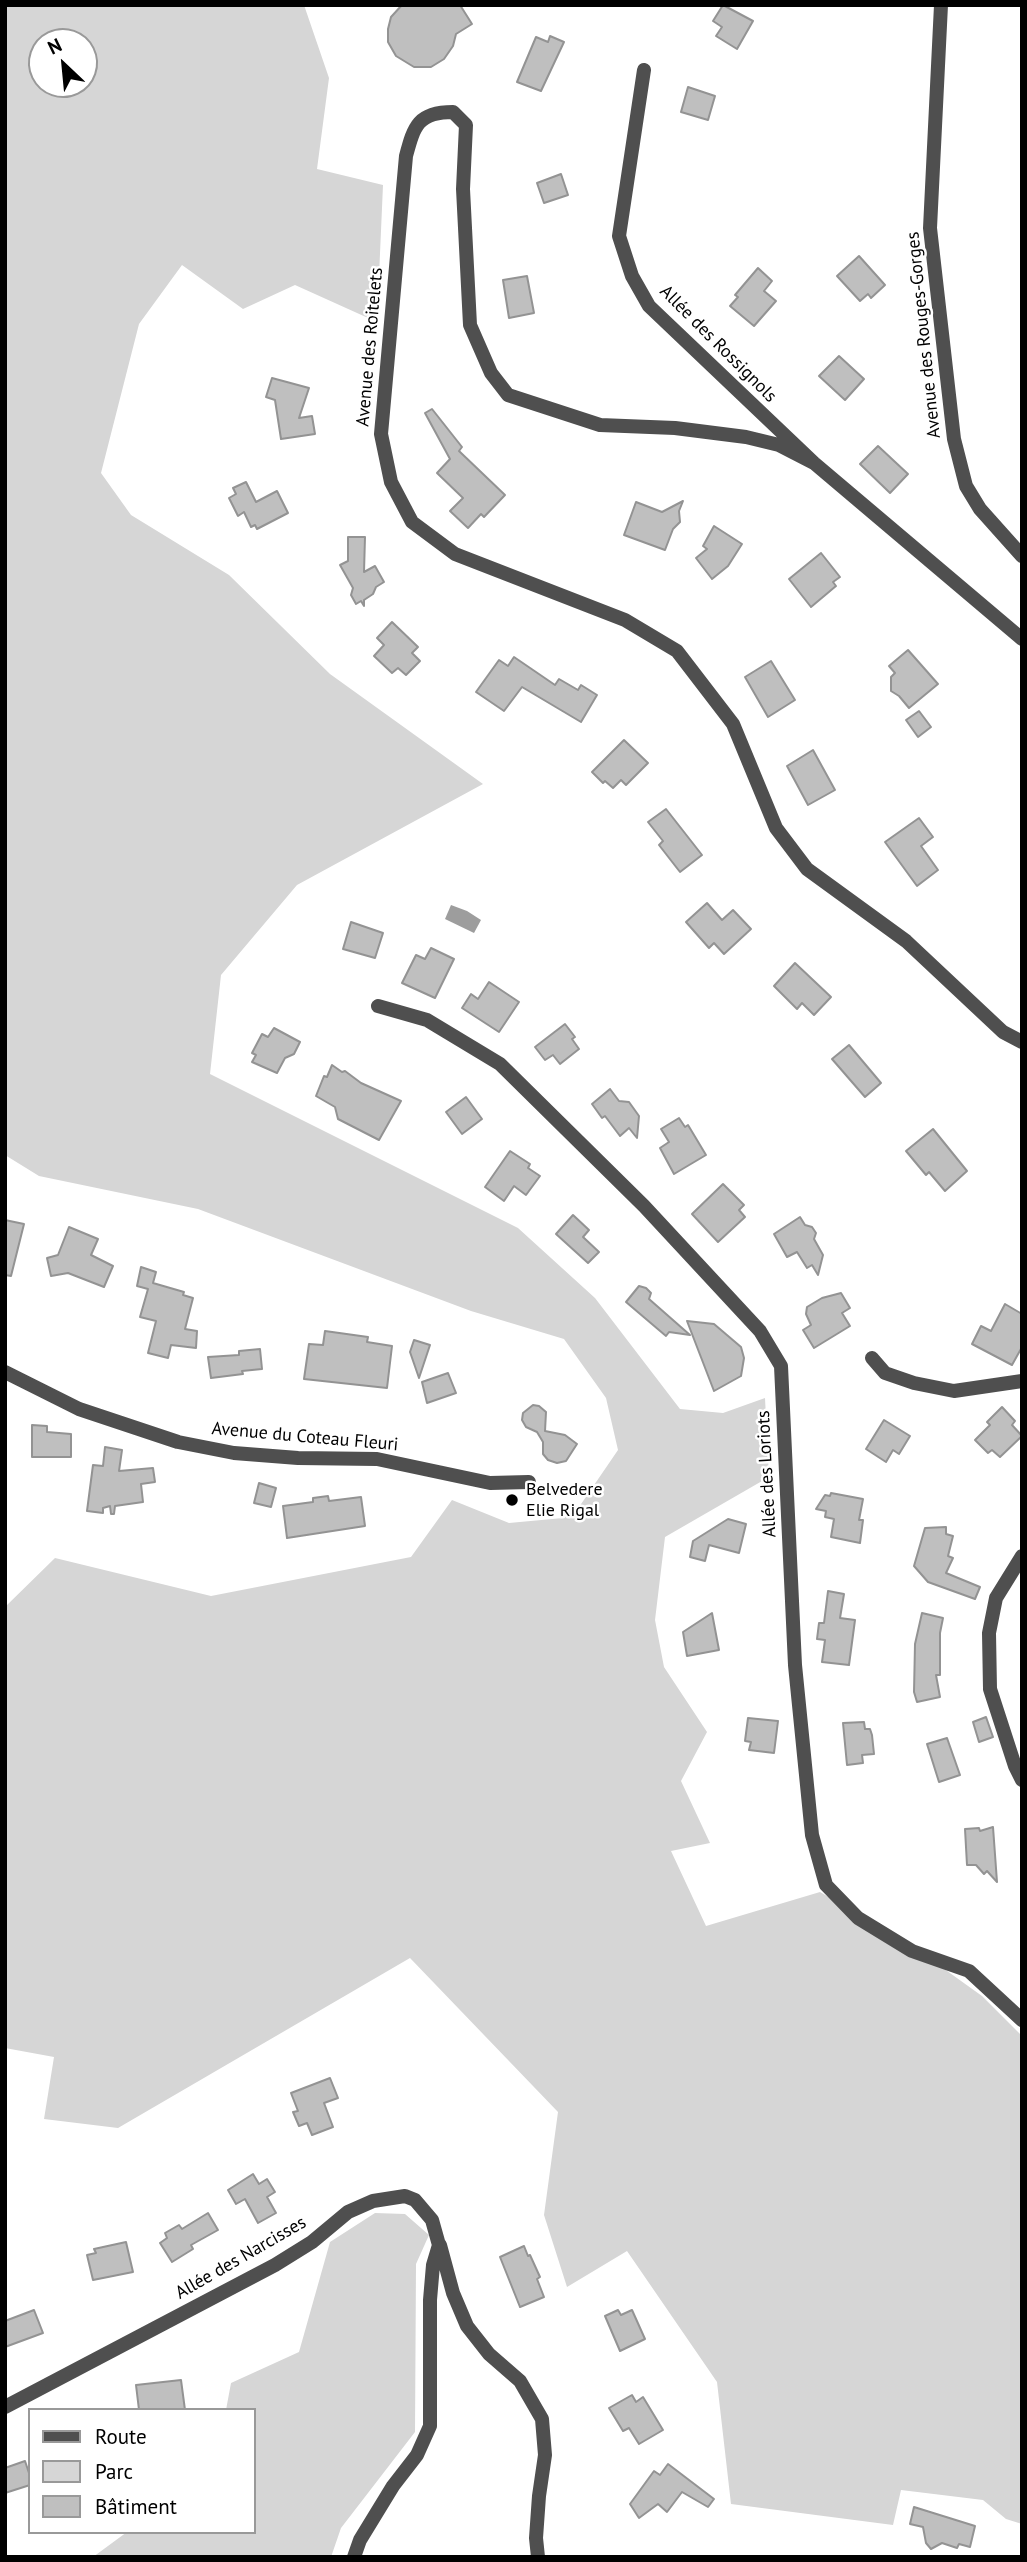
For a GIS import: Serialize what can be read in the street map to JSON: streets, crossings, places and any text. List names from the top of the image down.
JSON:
{
  "streets": {
    "street": [
      "Avenue des Rouges-Gorges",
      "Allée des Rossignols",
      "Avenue des Roitelets",
      "Avenue du Coteau Fleuri",
      "Allée des Loriots",
      "Allée des Narcisses"
    ]
  },
  "crossings": [
    ["Allée des Rossignols", "Avenue des Roitelets"]
  ],
  "places": ["Belvedere Elie Rigal"],
  "legend": ["Route", "Parc", "Bâtiment"],
  "north": "top left"
}
